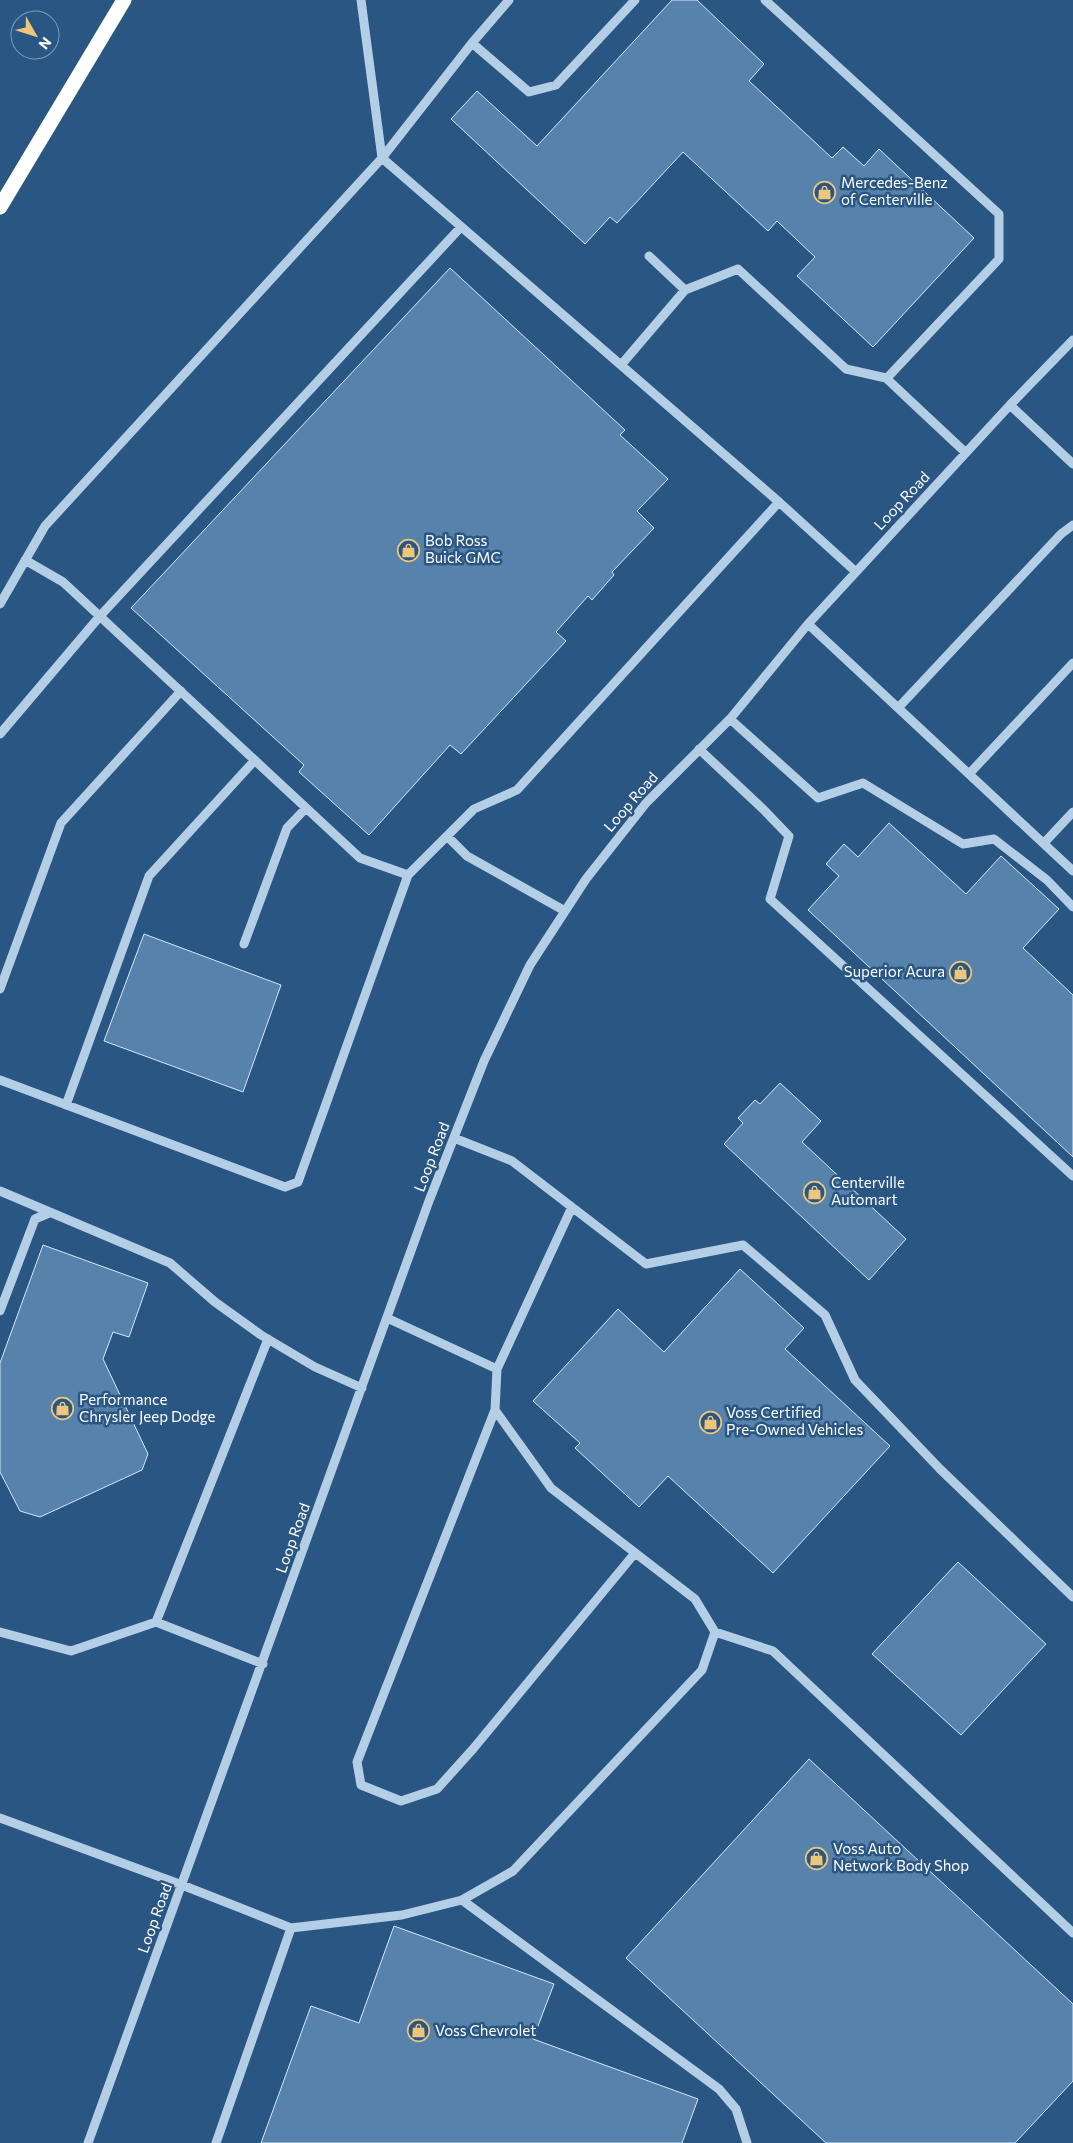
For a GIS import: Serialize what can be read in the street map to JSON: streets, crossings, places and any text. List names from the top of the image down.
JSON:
{
  "streets": {
    "street": ["Loop Road"]
  },
  "places": {
    "shop": [
      "Mercedes-Benz of Centerville",
      "Bob Ross Buick GMC",
      "Superior Acura",
      "Centerville Automart",
      "Performance Chrysler Jeep Dodge",
      "Voss Certified Pre-Owned Vehicles",
      "Voss Auto Network Body Shop",
      "Voss Chevrolet"
    ]
  },
  "north": "bottom right"
}
